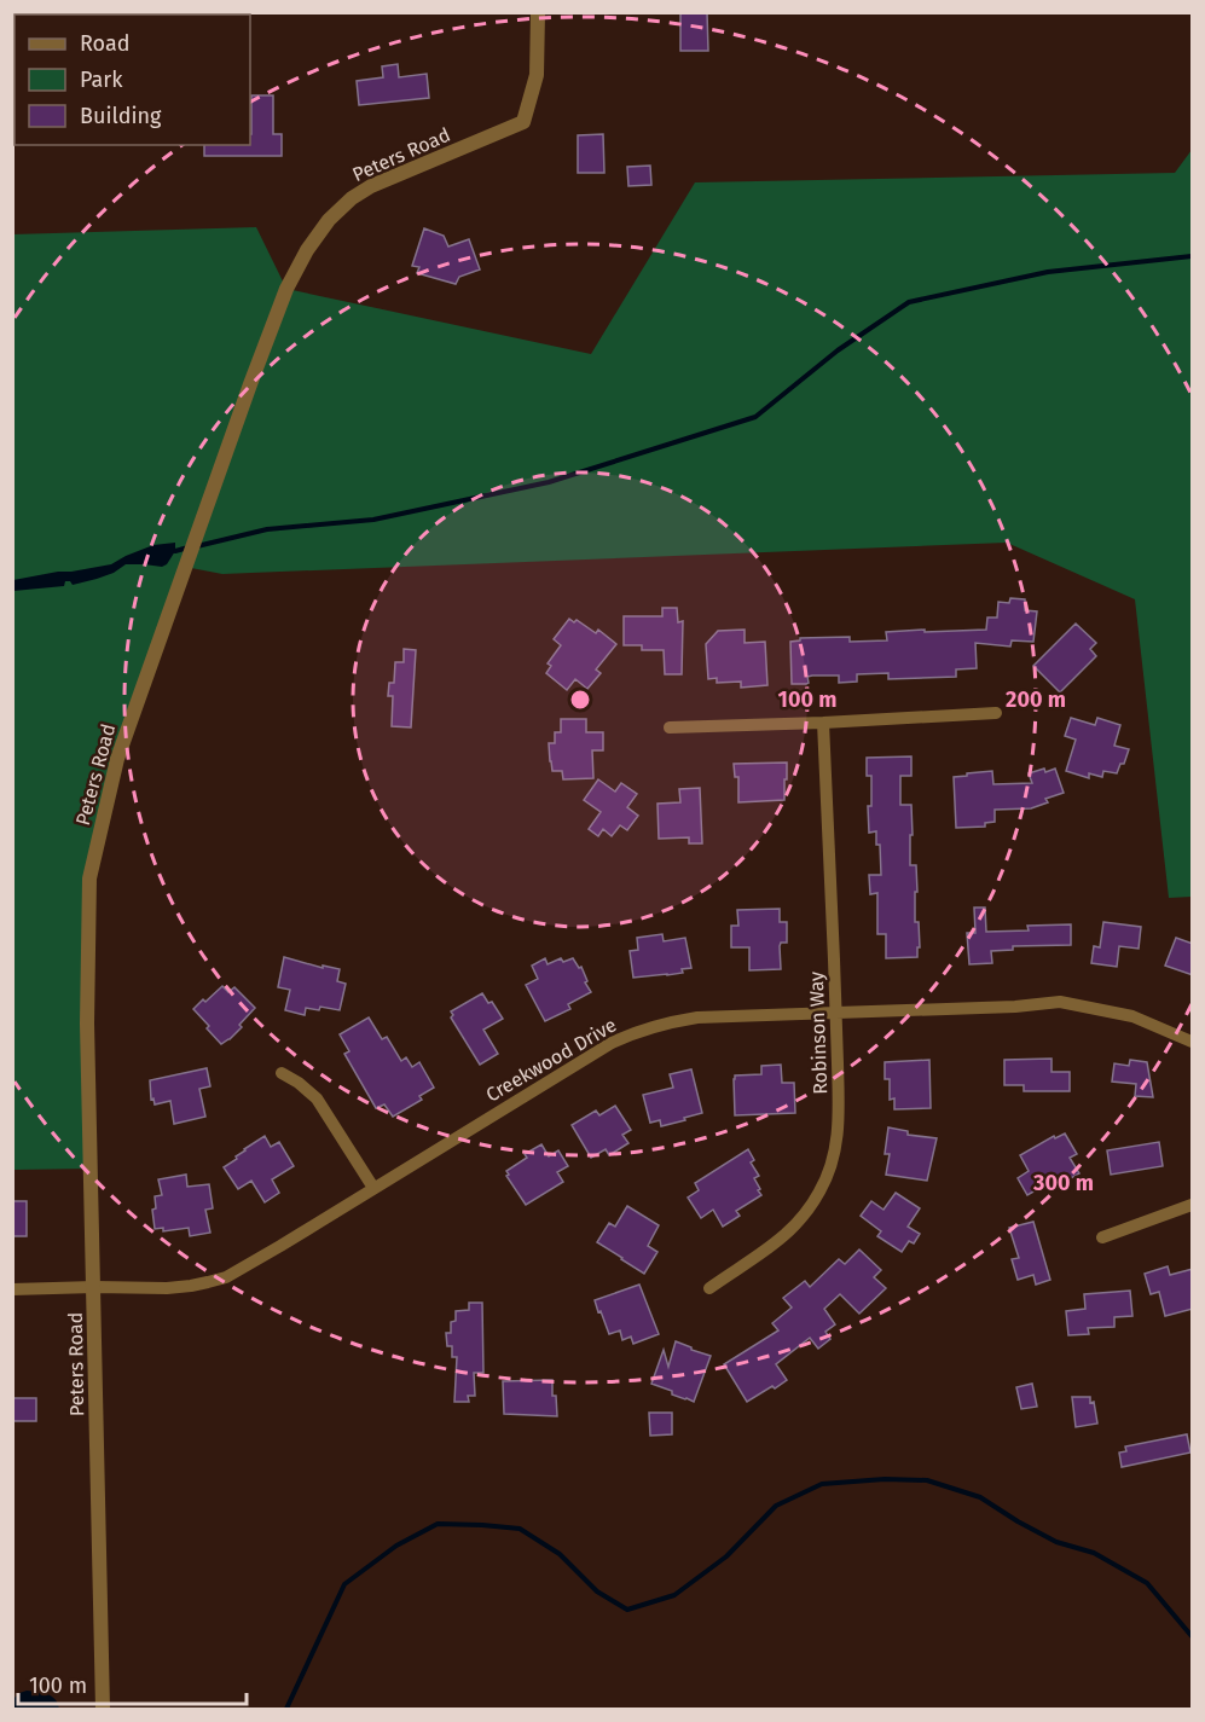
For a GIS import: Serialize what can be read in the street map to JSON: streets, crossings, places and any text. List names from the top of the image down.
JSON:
{
  "streets": {
    "street": ["Peters Road", "Robinson Way", "Creekwood Drive"]
  },
  "crossings": [
    ["Peters Road", "Creekwood Drive"],
    ["Robinson Way", "Creekwood Drive"]
  ],
  "legend": ["Road", "Park", "Building"],
  "scale_bar": "100 m",
  "rings": ["100 m", "200 m", "300 m"]
}
